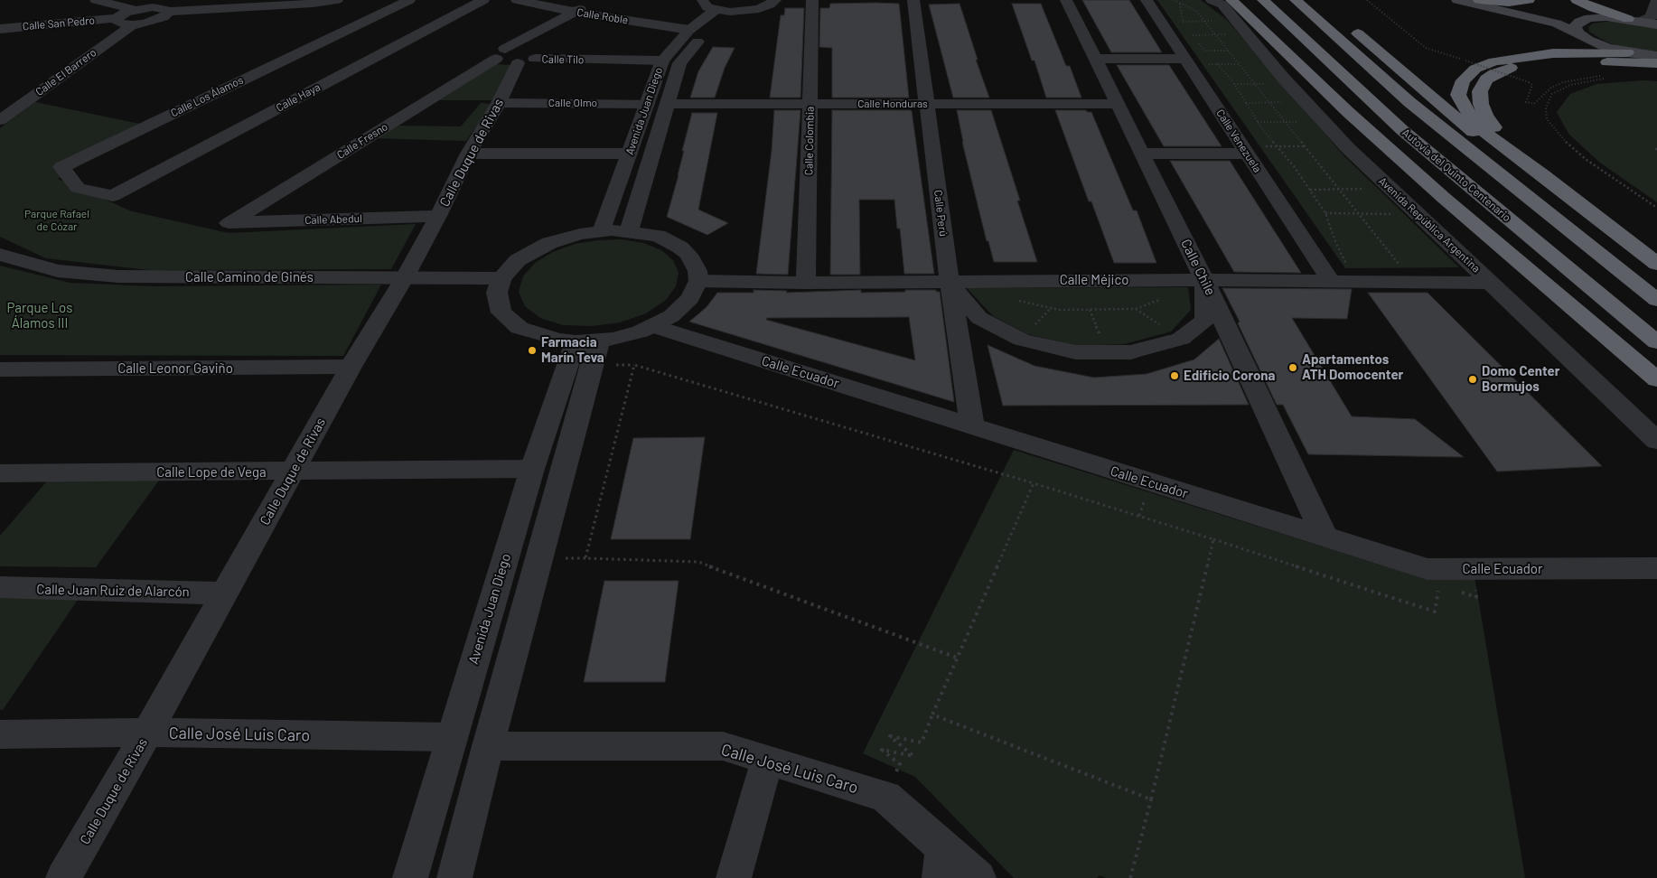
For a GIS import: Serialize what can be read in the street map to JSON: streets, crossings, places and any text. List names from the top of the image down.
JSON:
{
  "streets": {
    "highway": ["Autovía del Quinto Centenario"],
    "street": [
      "Calle Roble",
      "Calle San Pedro",
      "Calle Tilo",
      "Calle El Barrero",
      "Calle Los Álamos",
      "Calle Haya",
      "Calle Olmo",
      "Calle Honduras",
      "Avenida Juan Diego",
      "Calle Fresno",
      "Calle Colombia",
      "Calle Venezuela",
      "Calle Duque de Rivas",
      "Calle Perú",
      "Calle Abedul",
      "Avenida República Argentina",
      "Calle Chile",
      "Calle Camino de Ginés",
      "Calle Méjico",
      "Calle Leonor Gaviño",
      "Calle Ecuador",
      "Calle Lope de Vega",
      "Calle Juan Ruiz de Alarcón",
      "Calle José Luis Caro"
    ]
  },
  "crossings": [
    ["Calle Roble", "Avenida Juan Diego"],
    ["Calle Roble", "Calle Fresno"],
    ["Calle San Pedro", "Calle El Barrero"],
    ["Calle Tilo", "Avenida Juan Diego"],
    ["Calle Tilo", "Calle Fresno"],
    ["Calle Tilo", "Calle Duque de Rivas"],
    ["Calle Los Álamos", "Calle Haya"],
    ["Calle Olmo", "Avenida Juan Diego"],
    ["Calle Olmo", "Calle Duque de Rivas"],
    ["Calle Honduras", "Avenida Juan Diego"],
    ["Calle Honduras", "Calle Colombia"],
    ["Calle Honduras", "Calle Perú"],
    ["Calle Honduras", "Calle Chile"],
    ["Avenida Juan Diego", "Calle Lope de Vega"],
    ["Avenida Juan Diego", "Calle José Luis Caro"],
    ["Calle Fresno", "Calle Duque de Rivas"],
    ["Calle Fresno", "Calle Abedul"],
    ["Calle Colombia", "Calle Méjico"],
    ["Calle Venezuela", "Calle Méjico"],
    ["Calle Duque de Rivas", "Calle Abedul"],
    ["Calle Duque de Rivas", "Calle Camino de Ginés"],
    ["Calle Duque de Rivas", "Calle Leonor Gaviño"],
    ["Calle Duque de Rivas", "Calle Lope de Vega"],
    ["Calle Duque de Rivas", "Calle Juan Ruiz de Alarcón"],
    ["Calle Duque de Rivas", "Calle José Luis Caro"],
    ["Calle Perú", "Calle Méjico"],
    ["Calle Perú", "Calle Ecuador"],
    ["Avenida República Argentina", "Calle Méjico"],
    ["Calle Chile", "Calle Méjico"],
    ["Calle Chile", "Calle Ecuador"]
  ],
  "parks": ["Parque Rafael de Cózar", "Parque Los Álamos III"],
  "places": [
    "Farmacia Marín Teva",
    "Apartamentos ATH Domocenter",
    "Edificio Corona",
    "Domo Center Bormujos"
  ]
}
